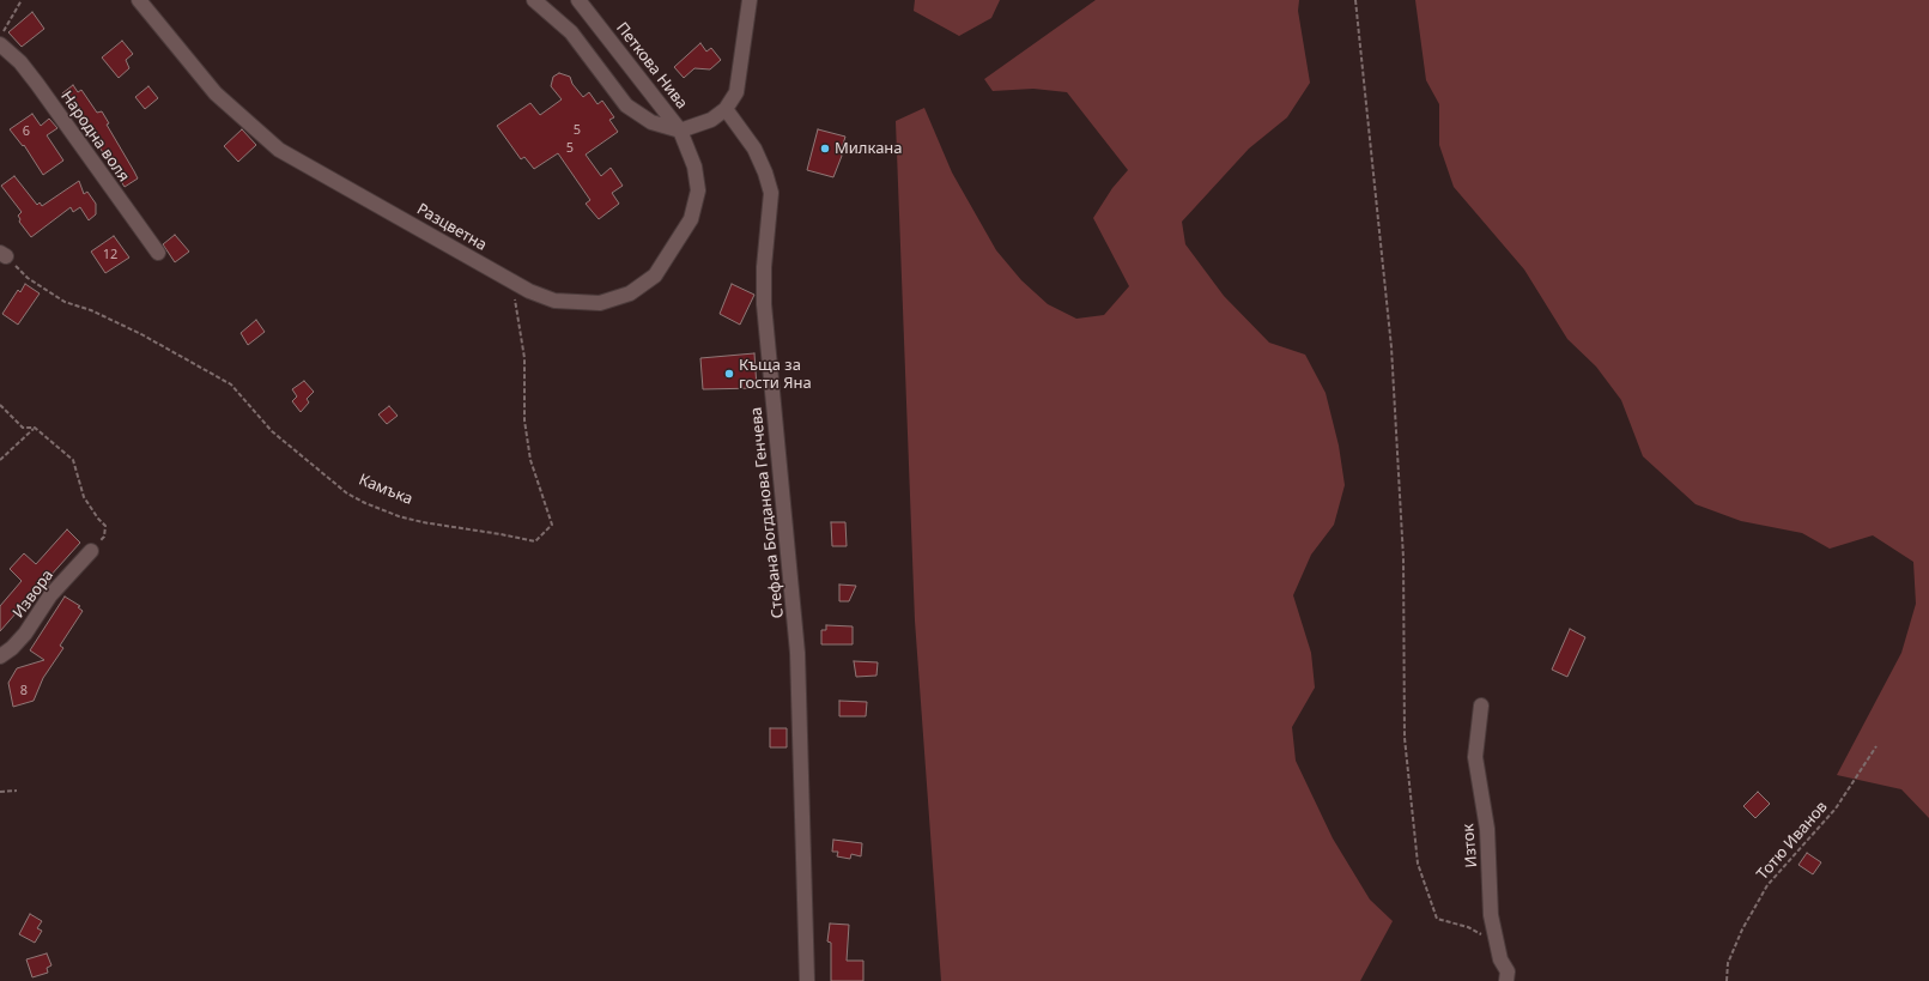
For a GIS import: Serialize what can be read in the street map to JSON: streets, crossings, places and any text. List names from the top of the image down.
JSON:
{
  "streets": {
    "street": [
      "Петкова Нива",
      "Народна воля",
      "Разцветна",
      "Стефана Богданова Генчева",
      "Извора",
      "Изток"
    ],
    "path": ["Камъка", "Тотю Иванов"]
  },
  "crossings": [
    ["Петкова Нива", "Разцветна"],
    ["Разцветна", "Камъка"]
  ],
  "places": ["Милкана", "Къща за гости Яна"],
  "house_numbers": [
    "5",
    "6",
    "5",
    "12",
    "8"
  ]
}
